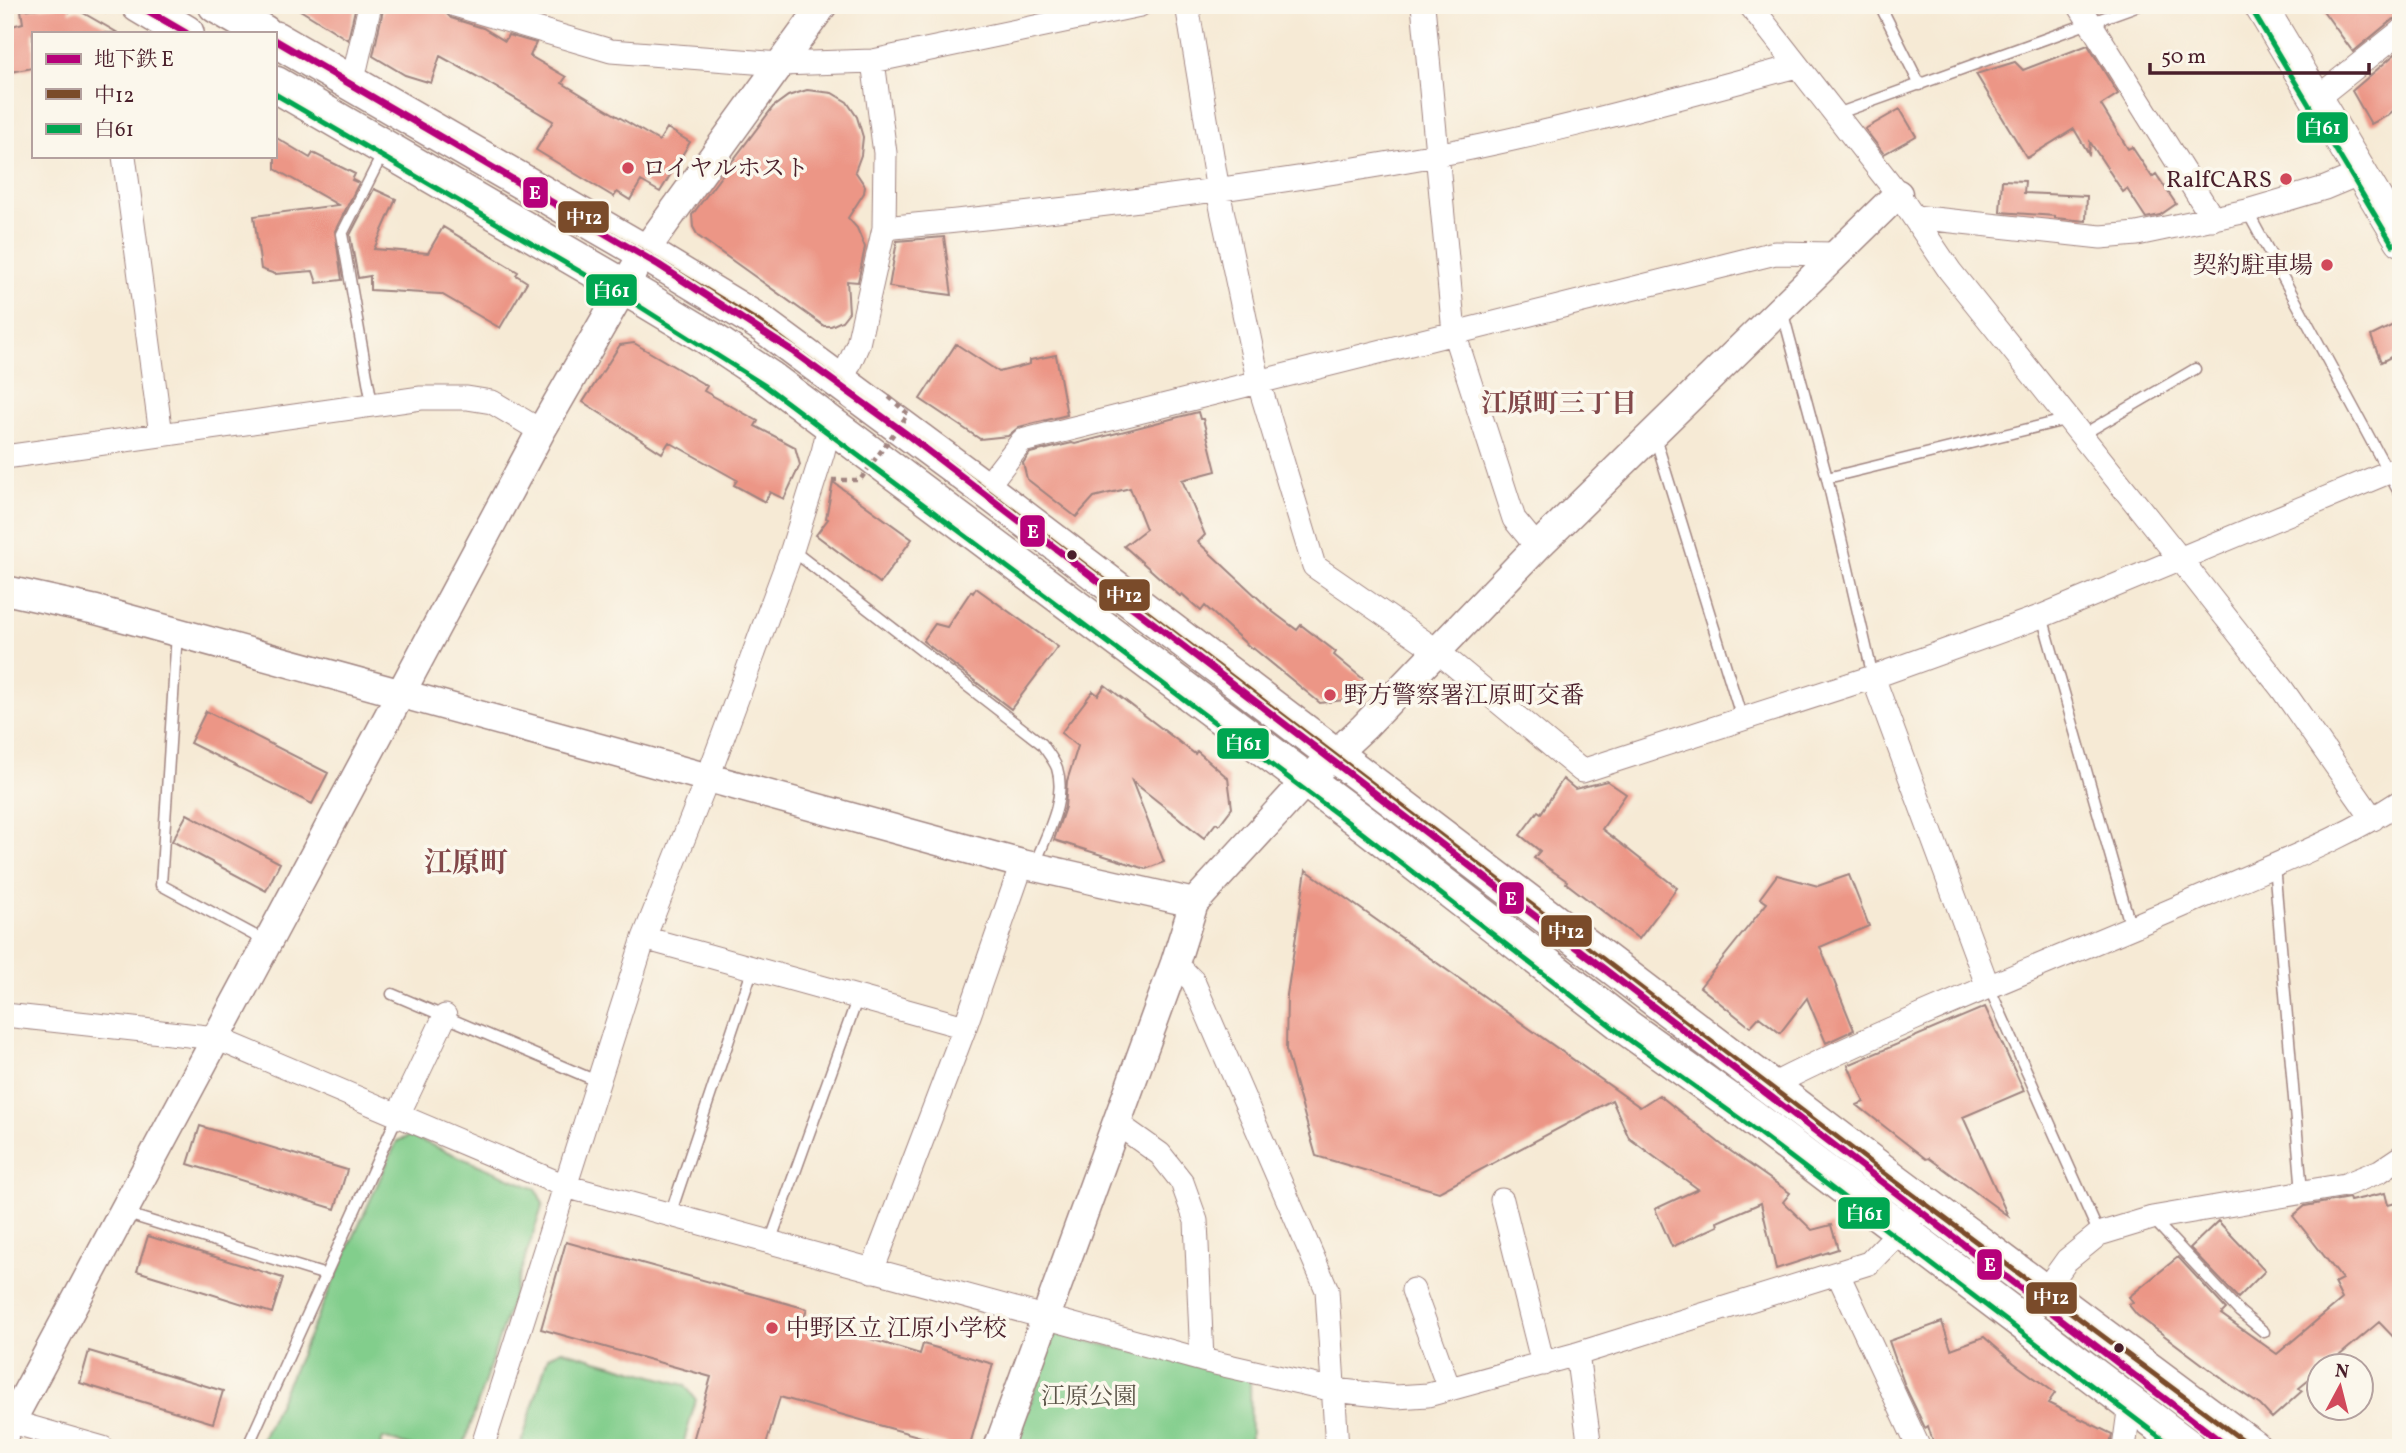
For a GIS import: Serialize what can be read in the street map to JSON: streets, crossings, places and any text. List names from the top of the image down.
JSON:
{
  "districts": ["江原町三丁目", "江原町"],
  "parks": ["江原公園"],
  "places": [
    "ロイヤルホスト",
    "RalfCARS",
    "契約駐車場",
    "野方警察署江原町交番",
    "中野区立 江原小学校"
  ],
  "lines": ["metro line E", "transit line 中12", "transit line 白61"],
  "legend": ["地下鉄 E", "中12", "白61"],
  "scale_bar": "50 m",
  "north": "top"
}
